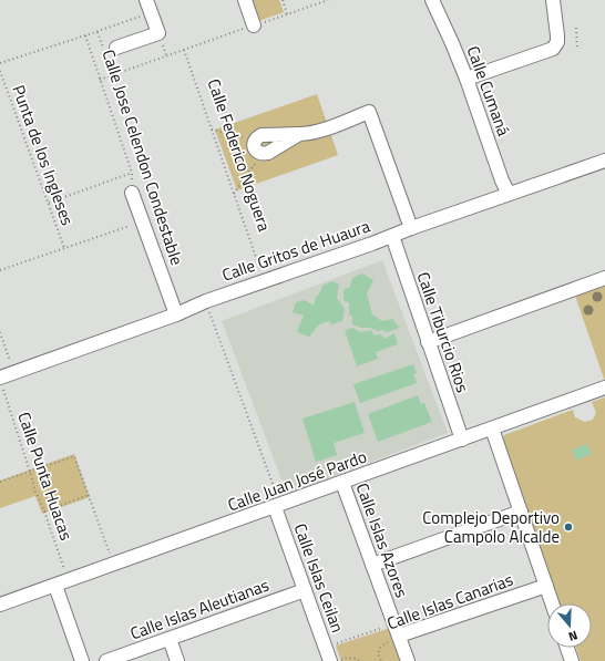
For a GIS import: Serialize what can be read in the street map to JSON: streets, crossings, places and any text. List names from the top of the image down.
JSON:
{
  "streets": {
    "street": [
      "Calle Cumaná",
      "Calle Jose Celendon Condestable",
      "Calle Gritos de Huaura",
      "Calle Tiburcio Rios",
      "Calle Juan José Pardo",
      "Calle Islas Azores",
      "Calle Islas Ceilan",
      "Calle Islas Canarias",
      "Calle Islas Aleutianas"
    ],
    "path": ["Punta de los Ingleses", "Calle Federico Noguera", "Calle Punta Huacas"]
  },
  "crossings": [
    ["Calle Cumaná", "Calle Gritos de Huaura"],
    ["Calle Federico Noguera", "Calle Gritos de Huaura"],
    ["Calle Jose Celendon Condestable", "Calle Gritos de Huaura"],
    ["Calle Gritos de Huaura", "Calle Tiburcio Rios"],
    ["Calle Gritos de Huaura", "Calle Punta Huacas"],
    ["Calle Tiburcio Rios", "Calle Juan José Pardo"],
    ["Calle Punta Huacas", "Calle Juan José Pardo"],
    ["Calle Juan José Pardo", "Calle Islas Azores"],
    ["Calle Juan José Pardo", "Calle Islas Ceilan"],
    ["Calle Islas Azores", "Calle Islas Canarias"],
    ["Calle Islas Ceilan", "Calle Islas Aleutianas"]
  ],
  "places": ["Complejo Deportivo Campolo Alcalde"],
  "north": "bottom"
}
